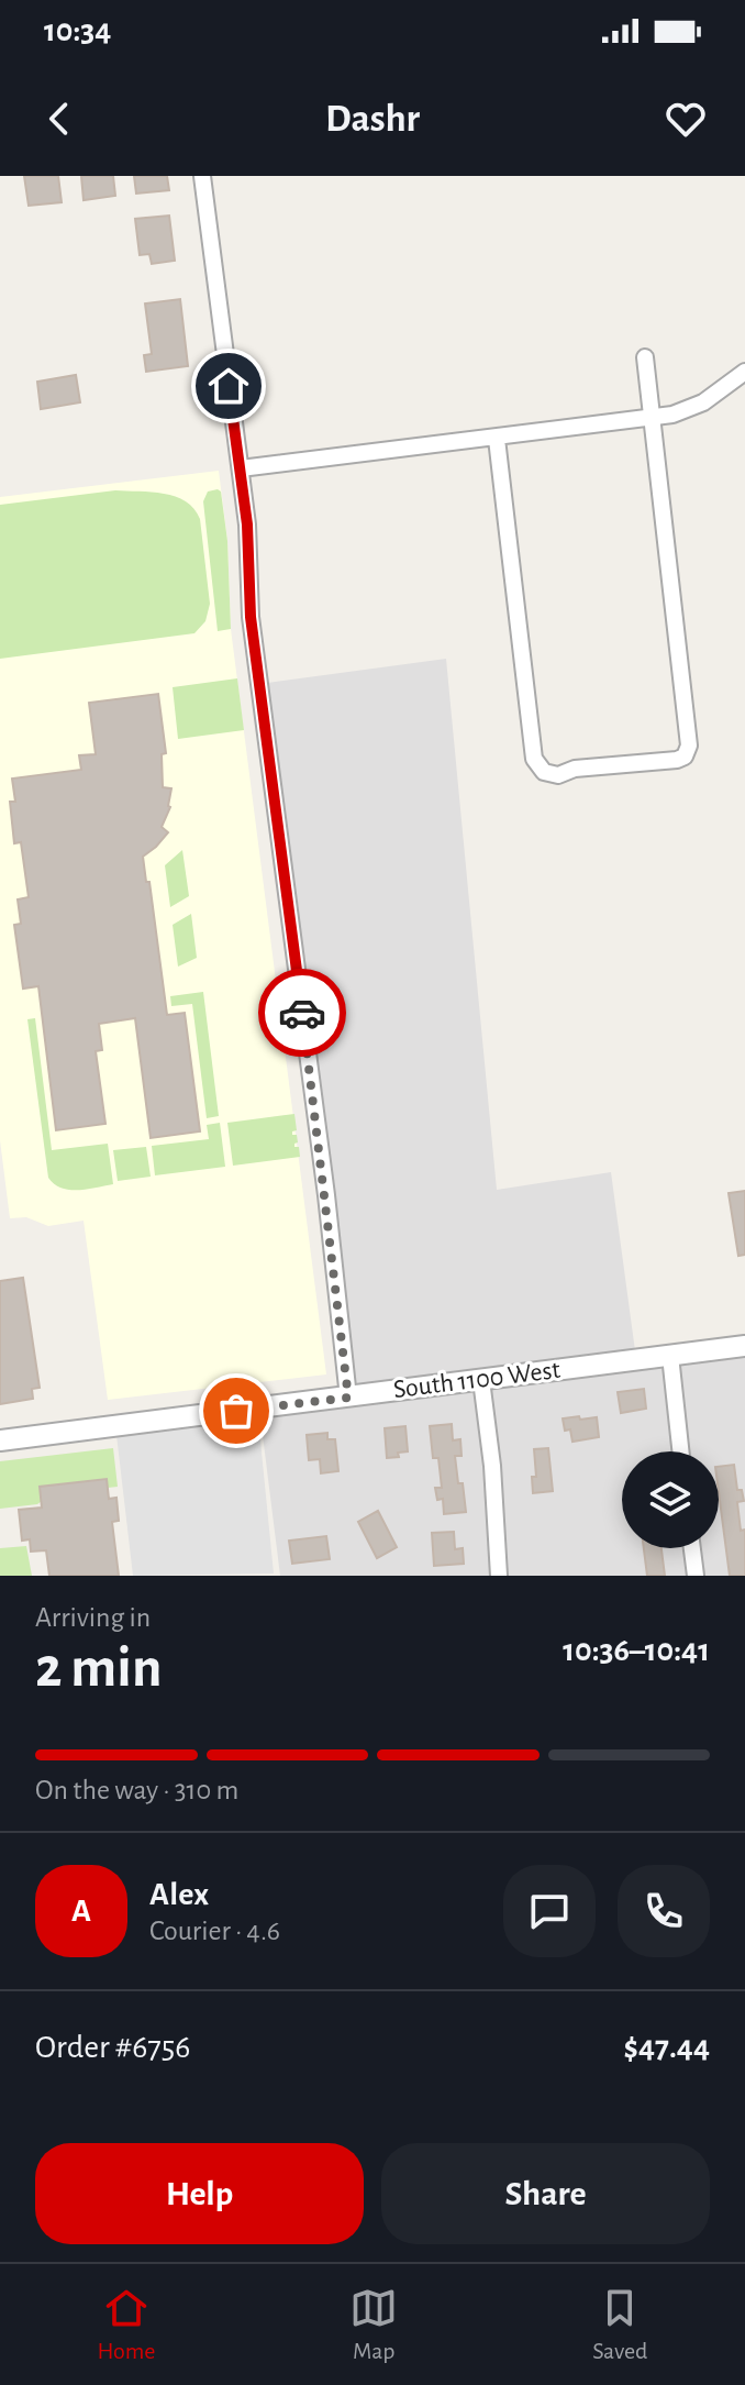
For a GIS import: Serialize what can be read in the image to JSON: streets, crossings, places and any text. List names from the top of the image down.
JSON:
{
  "streets": {
    "street": ["South 1100 West"]
  },
  "page": {
    "status": "10:34",
    "header": "Dashr",
    "heading": ["2 min", "Arriving in", "10:36–10:41"],
    "panel": [
      "Alex",
      "Courier · 4.6",
      "Order #6756",
      "$47.44"
    ],
    "bar": "On the way · 310 m",
    "round": "A",
    "buttons": ["Help", "Share"],
    "tabs": ["Home", "Map", "Saved"]
  }
}
